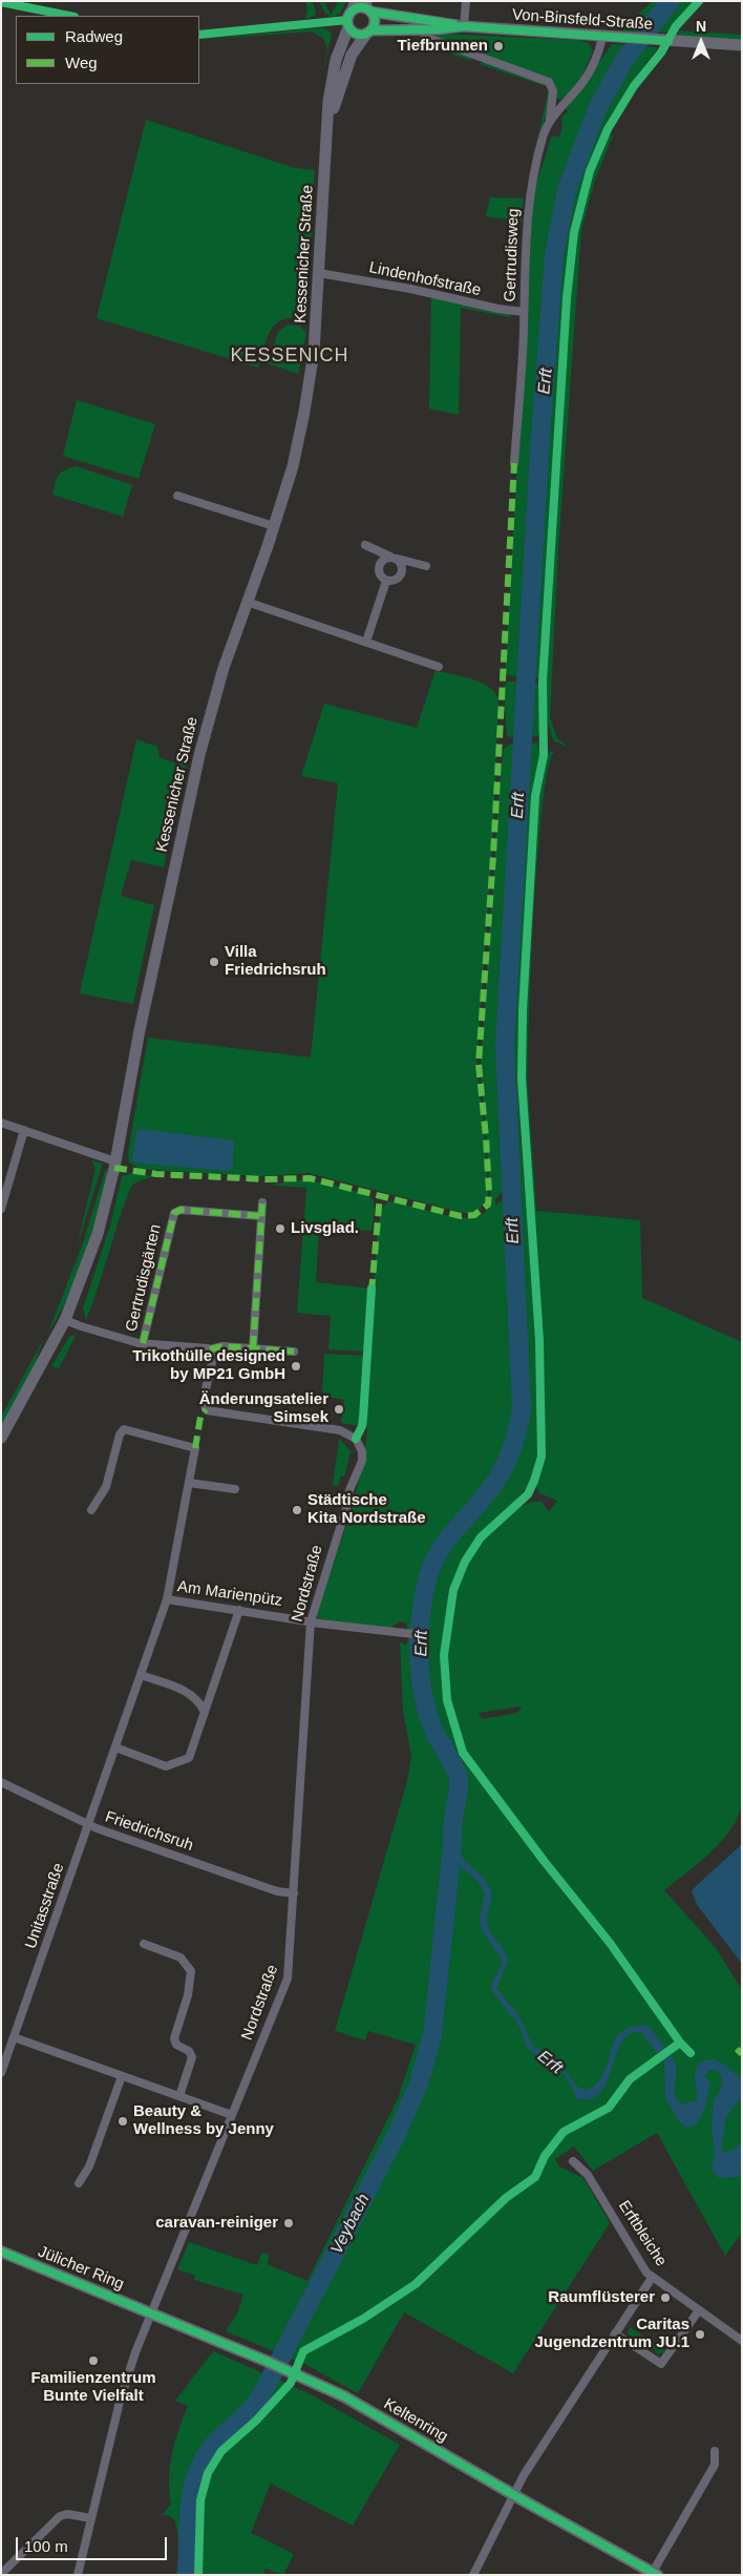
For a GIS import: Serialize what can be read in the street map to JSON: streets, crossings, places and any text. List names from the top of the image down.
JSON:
{
  "streets": {
    "main road": [
      "Von-Binsfeld-Straße",
      "Kessenicher Straße",
      "Jülicher Ring",
      "Keltenring"
    ],
    "street": [
      "Gertrudisweg",
      "Lindenhofstraße",
      "Gertrudisgärten",
      "Nordstraße",
      "Am Marienpütz",
      "Friedrichsruh",
      "Unitasstraße",
      "Erftbleiche"
    ]
  },
  "crossings": [
    ["Von-Binsfeld-Straße", "Gertrudisweg"],
    ["Kessenicher Straße", "Lindenhofstraße"],
    ["Gertrudisweg", "Lindenhofstraße"],
    ["Nordstraße", "Am Marienpütz"],
    ["Nordstraße", "Friedrichsruh"],
    ["Nordstraße", "Jülicher Ring"],
    ["Nordstraße", "Keltenring"],
    ["Am Marienpütz", "Unitasstraße"],
    ["Friedrichsruh", "Unitasstraße"],
    ["Jülicher Ring", "Keltenring"]
  ],
  "districts": ["KESSENICH"],
  "water": ["Erft", "Veybach"],
  "places": [
    "Tiefbrunnen",
    "Villa Friedrichsruh",
    "Livsglad.",
    "Trikothülle designed by MP21 GmbH",
    "Änderungsatelier Simsek",
    "Städtische Kita Nordstraße",
    "Beauty & Wellness by Jenny",
    "caravan-reiniger",
    "Raumflüsterer",
    "Caritas Jugendzentrum JU.1",
    "Familienzentrum Bunte Vielfalt"
  ],
  "legend": ["Radweg", "Weg"],
  "scale_bar": "100 m",
  "north": "top"
}
